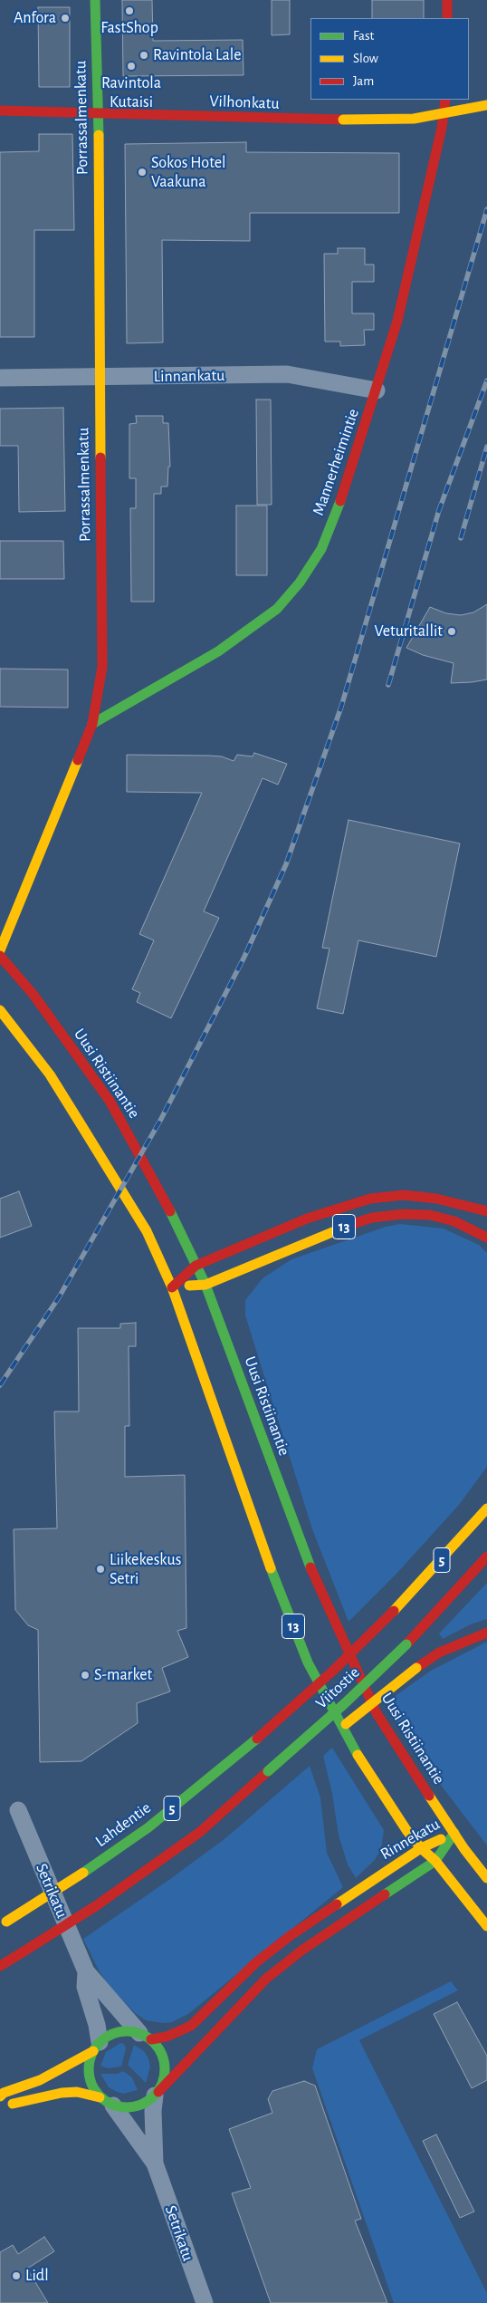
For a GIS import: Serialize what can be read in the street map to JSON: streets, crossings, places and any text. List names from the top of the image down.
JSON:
{
  "streets": {
    "main road": [
      "Vilhonkatu",
      "Porrassalmenkatu",
      "Mannerheimintie",
      "Uusi Ristiinantie",
      "13",
      "5",
      "Viitostie",
      "Lahdentie",
      "Rinnekatu"
    ],
    "street": ["Linnankatu", "Setrikatu"]
  },
  "crossings": [
    ["Vilhonkatu", "Porrassalmenkatu"],
    ["Porrassalmenkatu", "Linnankatu"],
    ["Porrassalmenkatu", "Mannerheimintie"],
    ["Linnankatu", "Mannerheimintie"],
    ["Uusi Ristiinantie", "13"],
    ["Uusi Ristiinantie", "Rinnekatu"],
    ["13", "Rinnekatu"],
    ["5", "Viitostie"],
    ["Viitostie", "Lahdentie"],
    ["Rinnekatu", "Setrikatu"]
  ],
  "places": [
    "FastShop",
    "Anfora",
    "Ravintola Lale",
    "Ravintola Kutaisi",
    "Sokos Hotel Vaakuna",
    "Veturitallit",
    "Liikekeskus Setri",
    "S-market",
    "Lidl"
  ],
  "legend": ["Fast", "Slow", "Jam"]
}
